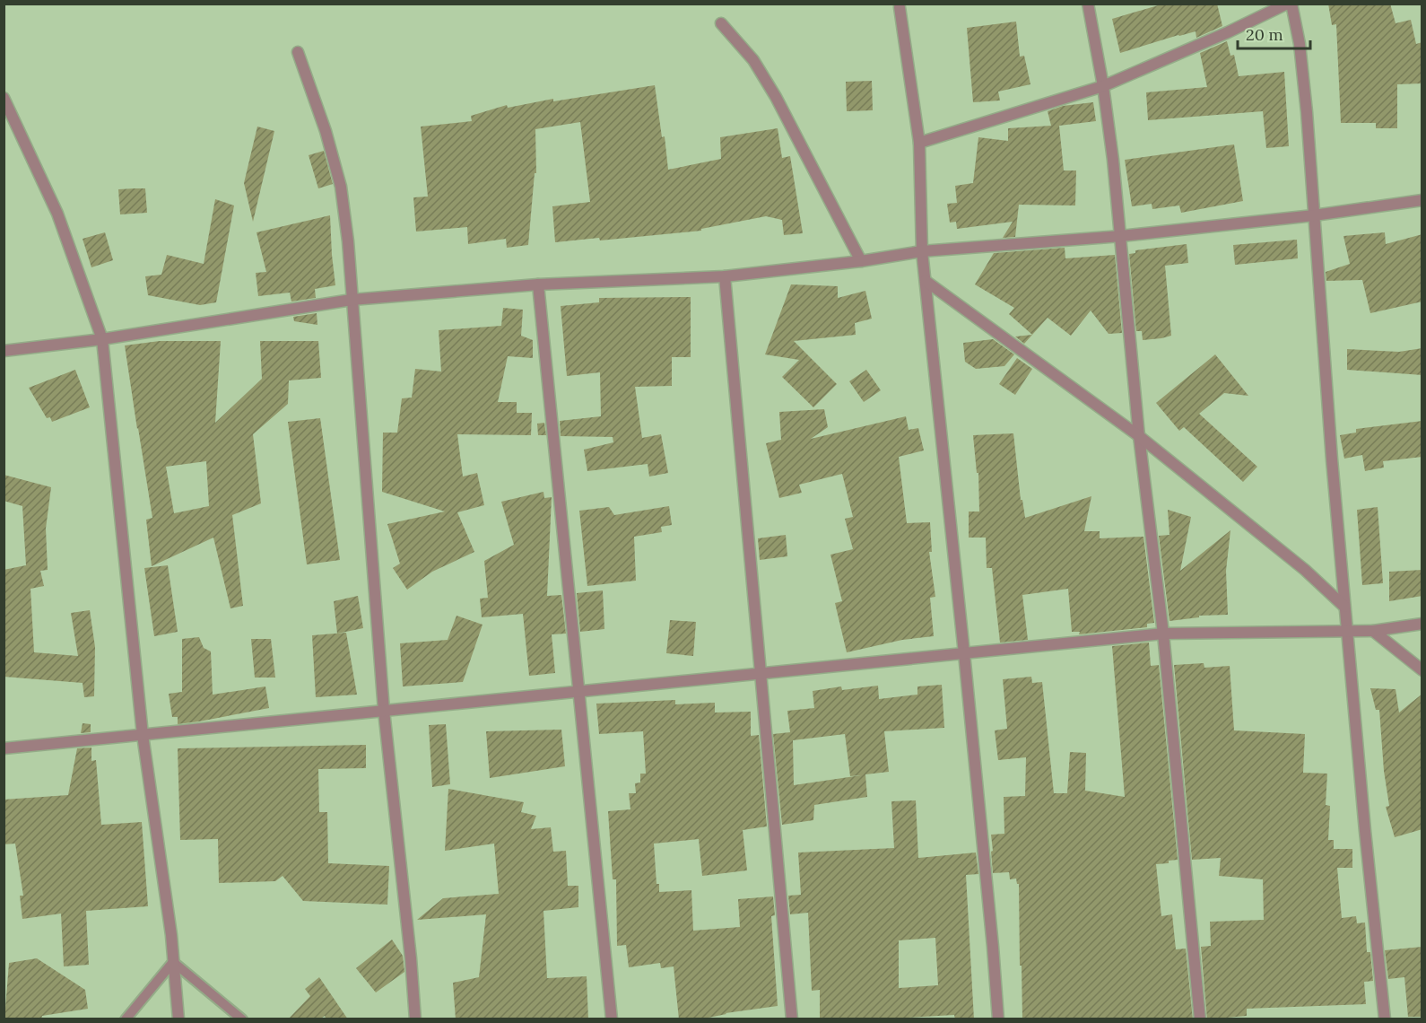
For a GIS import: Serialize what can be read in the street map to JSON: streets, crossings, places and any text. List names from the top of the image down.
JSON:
{
  "scale_bar": "20 m"
}
